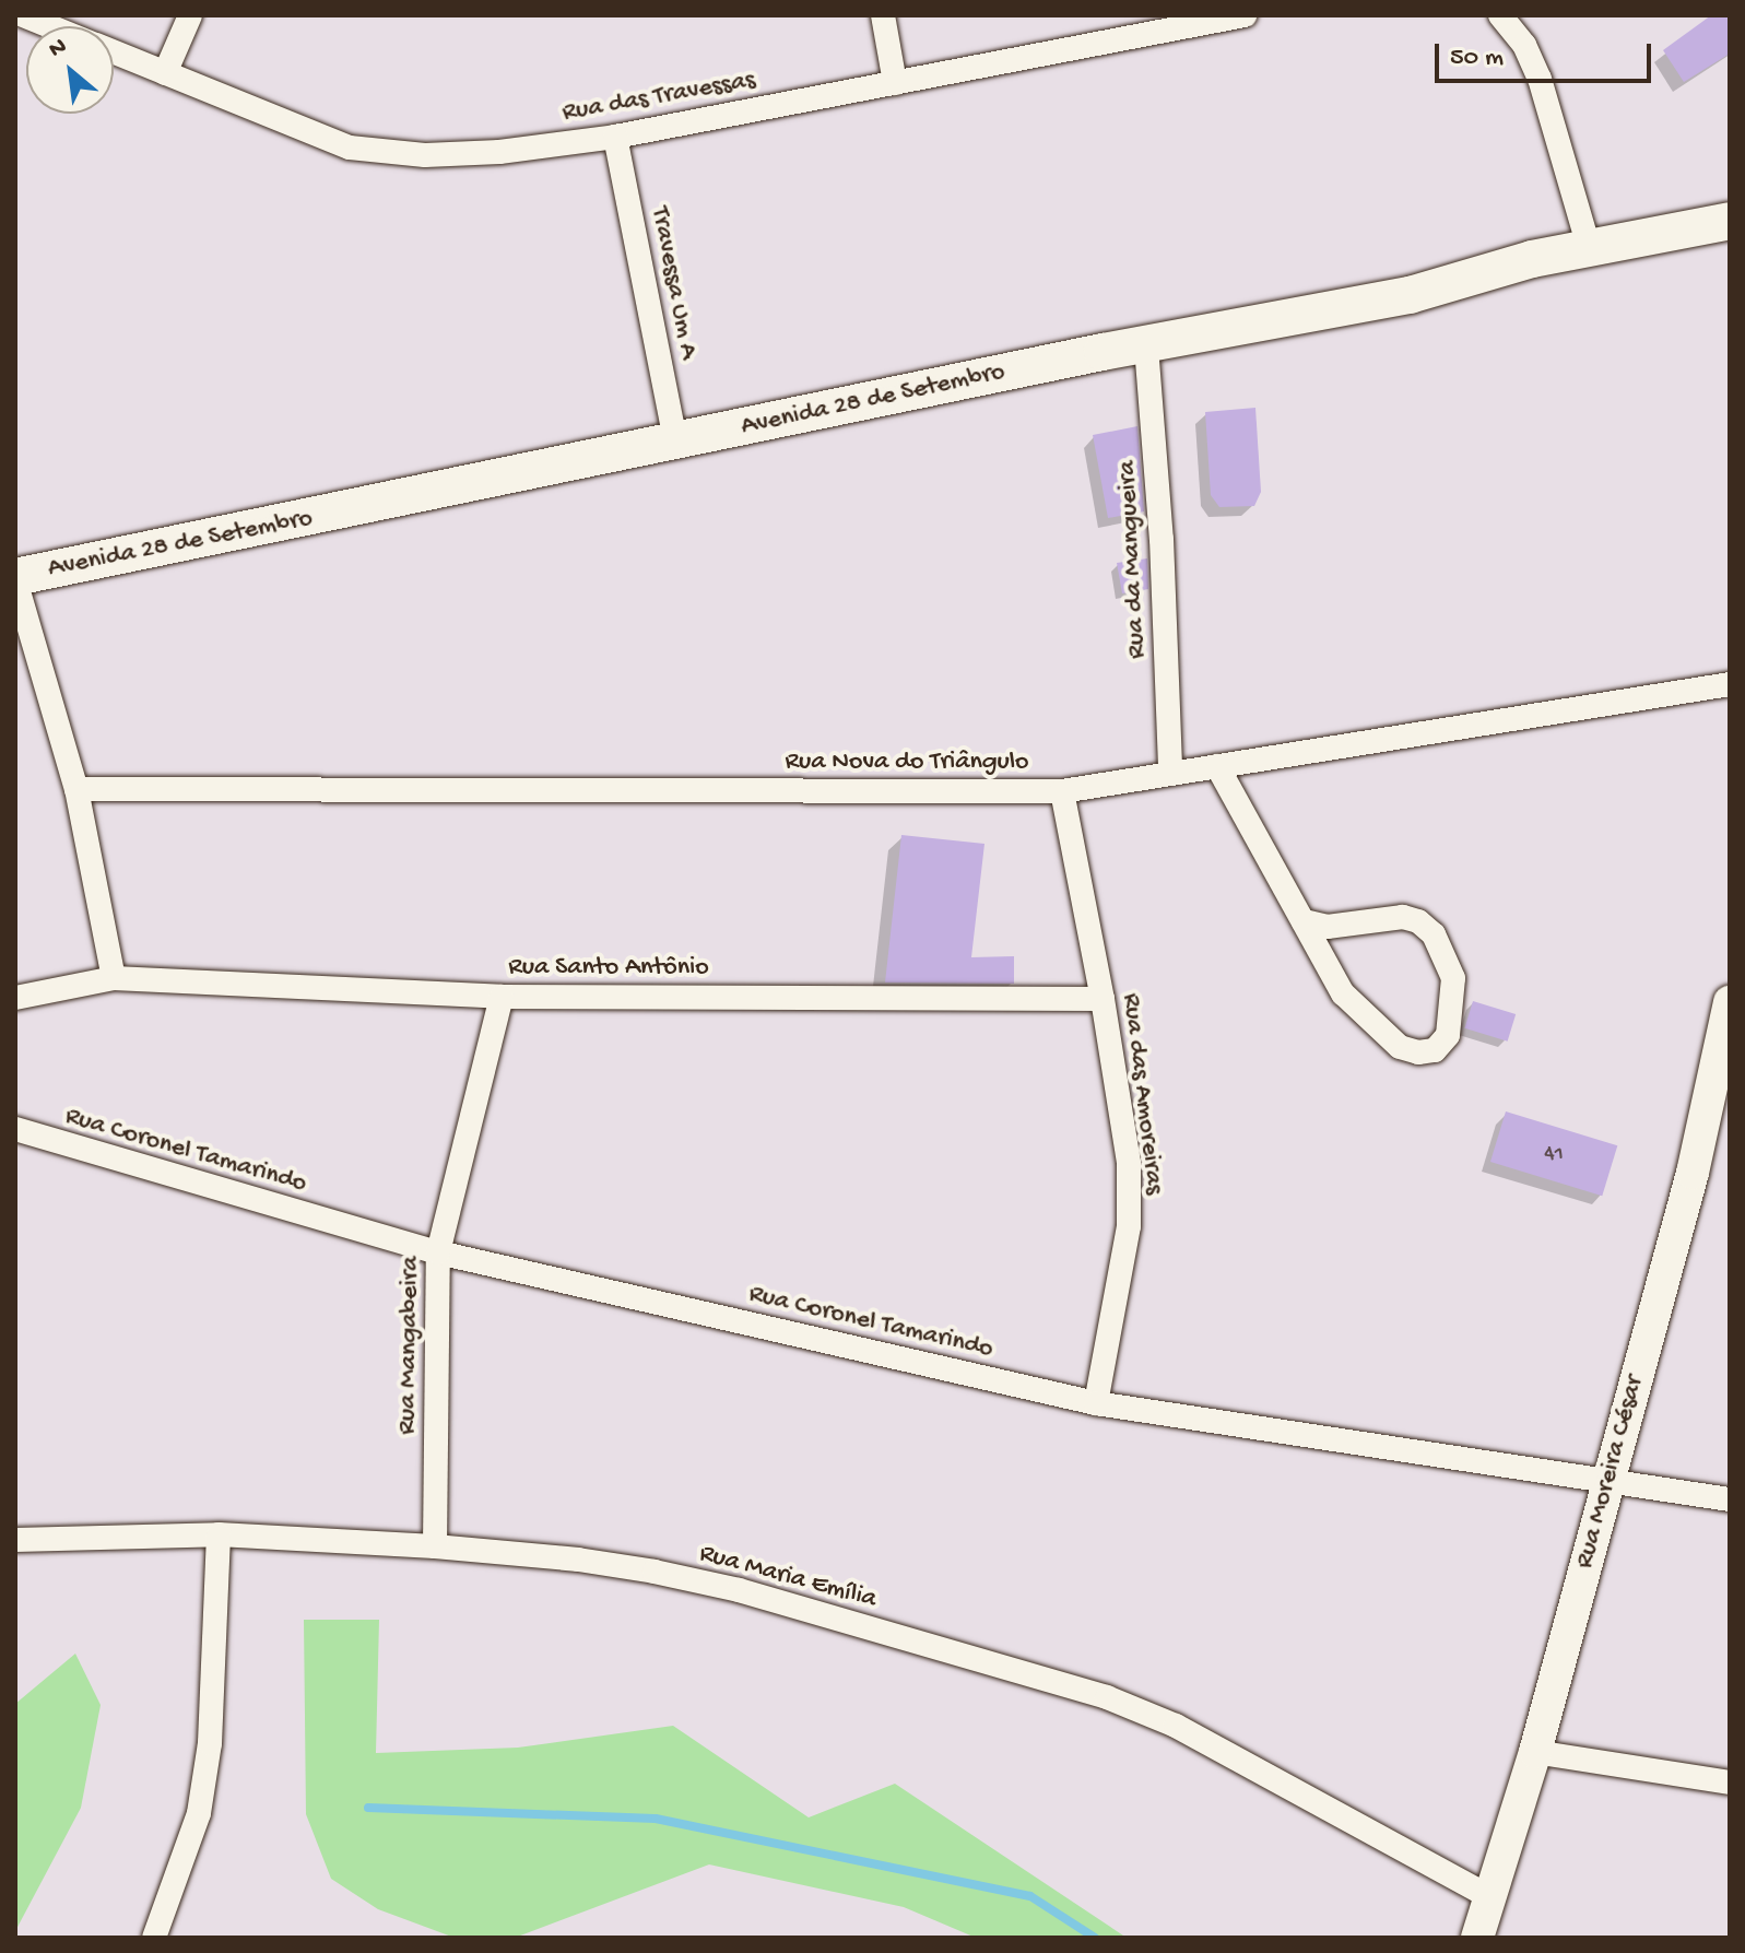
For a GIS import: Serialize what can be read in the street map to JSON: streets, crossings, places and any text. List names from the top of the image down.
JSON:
{
  "streets": {
    "main road": ["Avenida 28 de Setembro"],
    "street": [
      "Rua das Travessas",
      "Travessa Um A",
      "Rua da Mangueira",
      "Rua Nova do Triângulo",
      "Rua Santo Antônio",
      "Rua das Amoreiras",
      "Rua Coronel Tamarindo",
      "Rua Mangabeira",
      "Rua Moreira César",
      "Rua Maria Emília"
    ]
  },
  "crossings": [
    ["Rua das Travessas", "Travessa Um A"],
    ["Travessa Um A", "Avenida 28 de Setembro"],
    ["Avenida 28 de Setembro", "Rua da Mangueira"],
    ["Rua da Mangueira", "Rua Nova do Triângulo"],
    ["Rua Nova do Triângulo", "Rua das Amoreiras"],
    ["Rua Santo Antônio", "Rua das Amoreiras"],
    ["Rua Santo Antônio", "Rua Mangabeira"],
    ["Rua das Amoreiras", "Rua Coronel Tamarindo"],
    ["Rua Coronel Tamarindo", "Rua Mangabeira"],
    ["Rua Coronel Tamarindo", "Rua Moreira César"],
    ["Rua Mangabeira", "Rua Maria Emília"],
    ["Rua Moreira César", "Rua Maria Emília"]
  ],
  "house_numbers": ["41"],
  "scale_bar": "50 m",
  "north": "top left"
}
